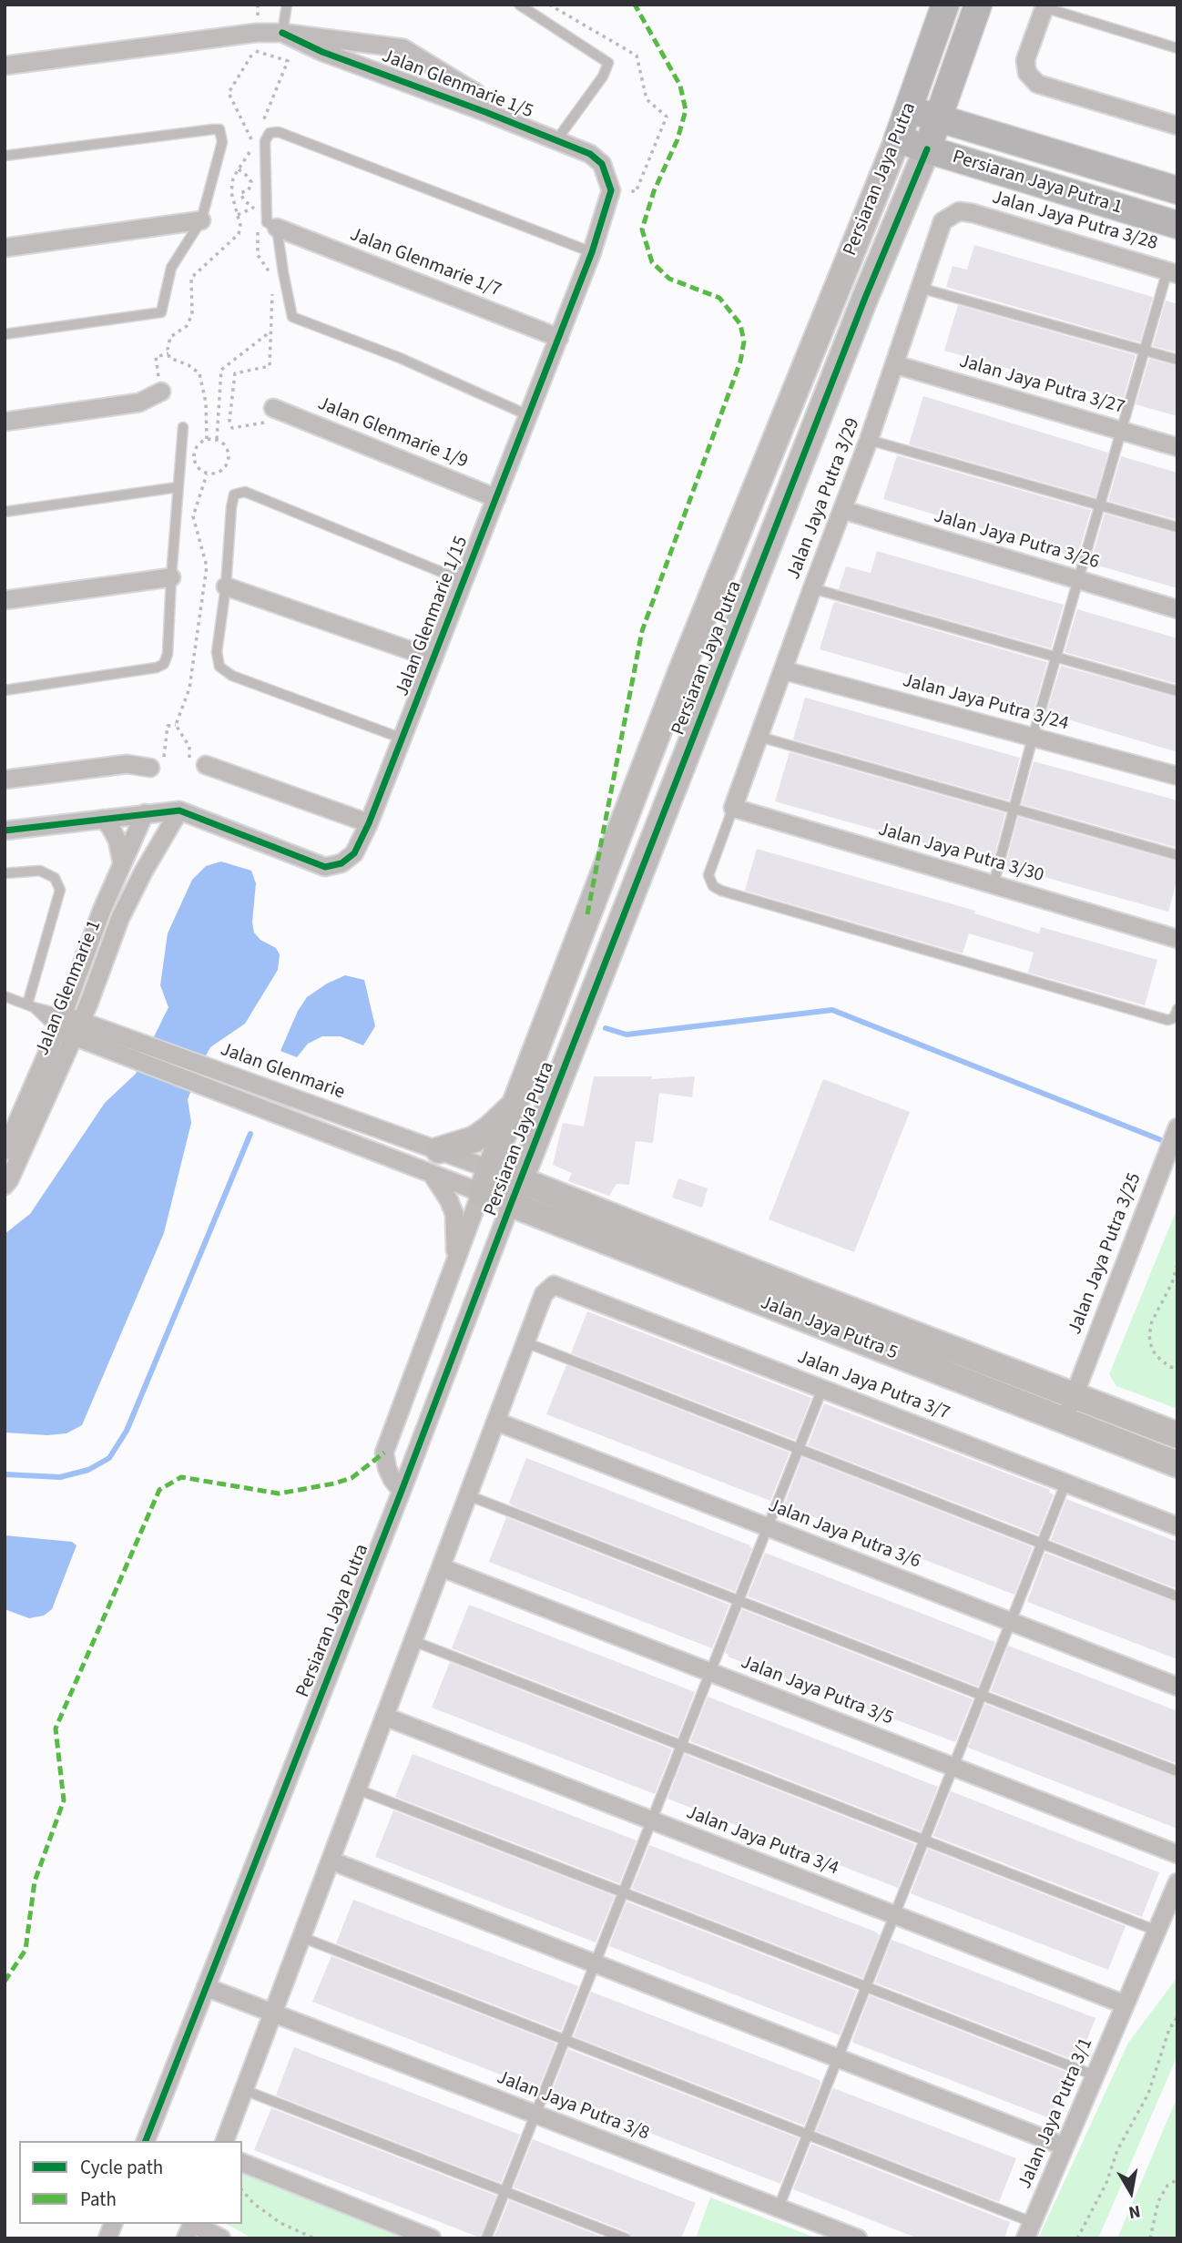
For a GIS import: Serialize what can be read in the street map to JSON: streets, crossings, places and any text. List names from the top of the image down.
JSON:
{
  "streets": {
    "main road": ["Persiaran Jaya Putra", "Persiaran Jaya Putra 1"],
    "street": [
      "Jalan Glenmarie 1/5",
      "Jalan Jaya Putra 3/28",
      "Jalan Glenmarie 1/7",
      "Jalan Jaya Putra 3/27",
      "Jalan Glenmarie 1/9",
      "Jalan Jaya Putra 3/29",
      "Jalan Jaya Putra 3/26",
      "Jalan Glenmarie 1/15",
      "Jalan Jaya Putra 3/24",
      "Jalan Jaya Putra 3/30",
      "Jalan Glenmarie 1",
      "Jalan Glenmarie",
      "Jalan Jaya Putra 3/25",
      "Jalan Jaya Putra 5",
      "Jalan Jaya Putra 3/7",
      "Jalan Jaya Putra 3/6",
      "Jalan Jaya Putra 3/5",
      "Jalan Jaya Putra 3/4",
      "Jalan Jaya Putra 3/8",
      "Jalan Jaya Putra 3/1"
    ]
  },
  "crossings": [
    ["Jalan Glenmarie 1/5", "Jalan Glenmarie 1/15"],
    ["Persiaran Jaya Putra", "Persiaran Jaya Putra 1"],
    ["Persiaran Jaya Putra", "Jalan Glenmarie"],
    ["Persiaran Jaya Putra", "Jalan Jaya Putra 5"],
    ["Persiaran Jaya Putra", "Jalan Jaya Putra 3/8"],
    ["Jalan Jaya Putra 3/28", "Jalan Jaya Putra 3/29"],
    ["Jalan Glenmarie 1/7", "Jalan Glenmarie 1/15"],
    ["Jalan Jaya Putra 3/27", "Jalan Jaya Putra 3/29"],
    ["Jalan Glenmarie 1/9", "Jalan Glenmarie 1/15"],
    ["Jalan Jaya Putra 3/29", "Jalan Jaya Putra 3/26"],
    ["Jalan Jaya Putra 3/29", "Jalan Jaya Putra 3/24"],
    ["Jalan Jaya Putra 3/29", "Jalan Jaya Putra 3/30"],
    ["Jalan Glenmarie 1/15", "Jalan Glenmarie 1"],
    ["Jalan Glenmarie 1", "Jalan Glenmarie"],
    ["Jalan Glenmarie", "Jalan Jaya Putra 5"],
    ["Jalan Jaya Putra 3/25", "Jalan Jaya Putra 5"],
    ["Jalan Jaya Putra 3/4", "Jalan Jaya Putra 3/1"]
  ],
  "legend": ["Cycle path", "Path"],
  "north": "bottom"
}
